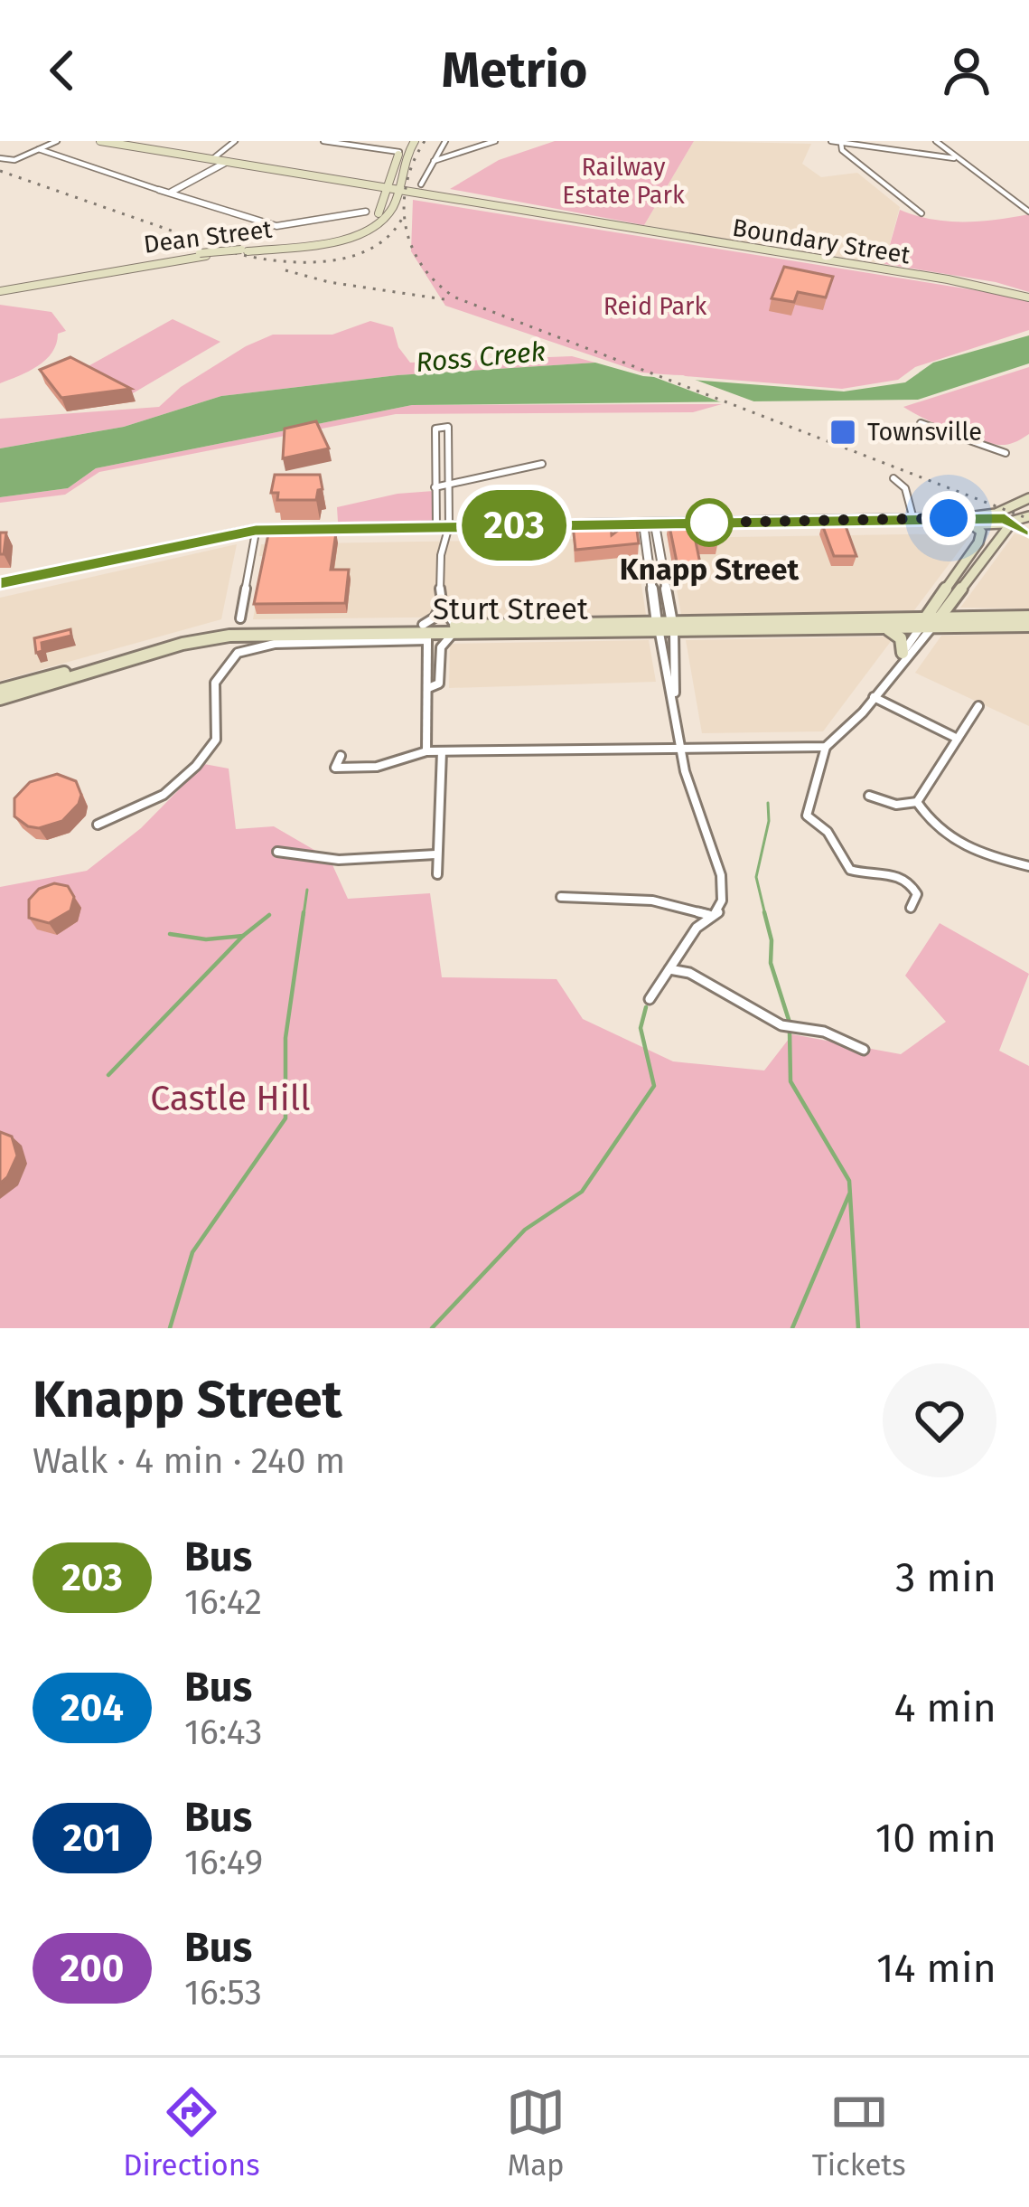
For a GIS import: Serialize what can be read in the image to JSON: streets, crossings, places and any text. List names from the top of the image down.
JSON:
{
  "streets": {
    "main road": ["Dean Street", "Boundary Street", "Sturt Street"]
  },
  "crossings": [
    ["Dean Street", "Boundary Street"]
  ],
  "water": ["Ross Creek"],
  "parks": ["Railway Estate Park", "Reid Park", "Castle Hill"],
  "places": {
    "transit": ["Townsville"],
    "other": ["Knapp Street"]
  },
  "lines": ["bus line 203"],
  "page": {
    "header": "Metrio",
    "on_map": "203",
    "heading": ["Knapp Street", "Walk · 4 min · 240 m"],
    "list": [
      {
        "mark": "203",
        "name": "Bus",
        "note": "16:42",
        "value": "3 min"
      },
      {
        "mark": "204",
        "name": "Bus",
        "note": "16:43",
        "value": "4 min"
      },
      {
        "mark": "201",
        "name": "Bus",
        "note": "16:49",
        "value": "10 min"
      },
      {
        "mark": "200",
        "name": "Bus",
        "note": "16:53",
        "value": "14 min"
      }
    ],
    "tabs": ["Directions", "Map", "Tickets"]
  }
}
